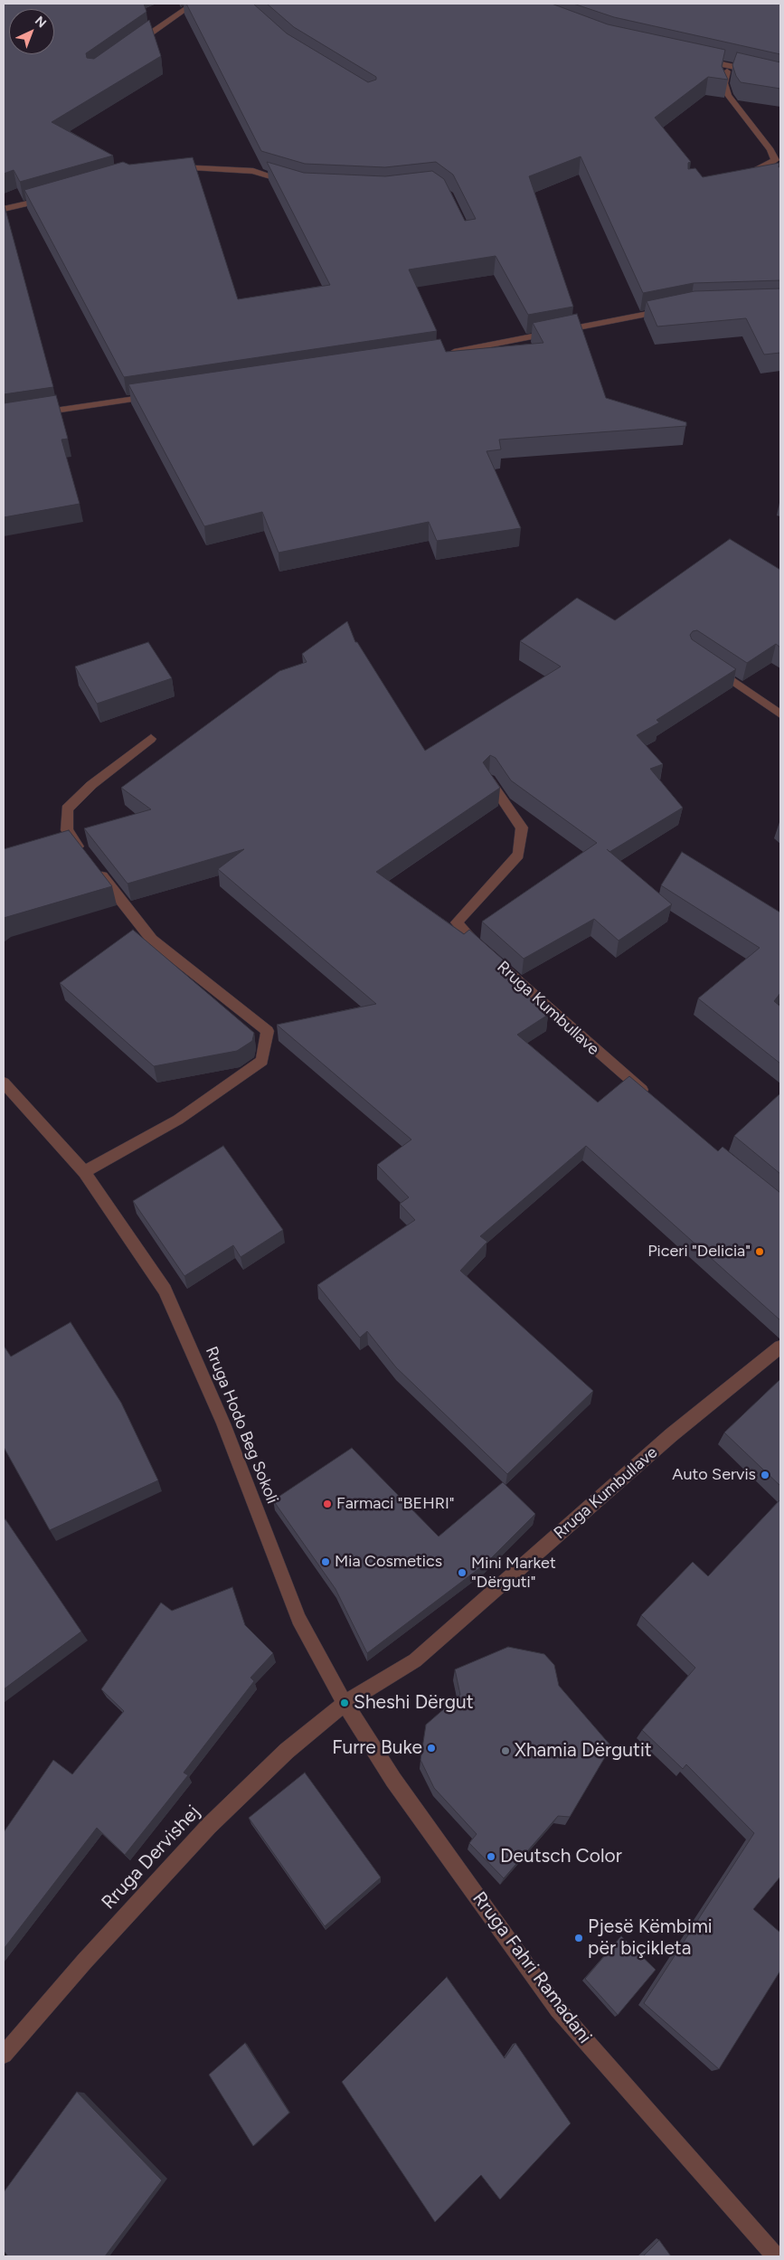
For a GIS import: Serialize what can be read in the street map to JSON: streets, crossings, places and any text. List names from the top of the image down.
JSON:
{
  "streets": {
    "street": [
      "Rruga Kumbullave",
      "Rruga Hodo Beg Sokoli",
      "Rruga Dervishej",
      "Rruga Fahri Ramadani"
    ]
  },
  "crossings": [
    ["Rruga Kumbullave", "Rruga Hodo Beg Sokoli"],
    ["Rruga Kumbullave", "Rruga Dervishej"],
    ["Rruga Kumbullave", "Rruga Fahri Ramadani"],
    ["Rruga Hodo Beg Sokoli", "Rruga Dervishej"],
    ["Rruga Hodo Beg Sokoli", "Rruga Fahri Ramadani"],
    ["Rruga Dervishej", "Rruga Fahri Ramadani"]
  ],
  "places": [
    "Piceri \"Delicia\"",
    "Auto Servis",
    "Farmaci \"BEHRI\"",
    "Mia Cosmetics",
    "Mini Market \"Dërguti\"",
    "Sheshi Dërgut",
    "Furre Buke",
    "Xhamia Dërgutit",
    "Deutsch Color",
    "Pjesë Këmbimi për biçikleta"
  ],
  "north": "top right"
}
